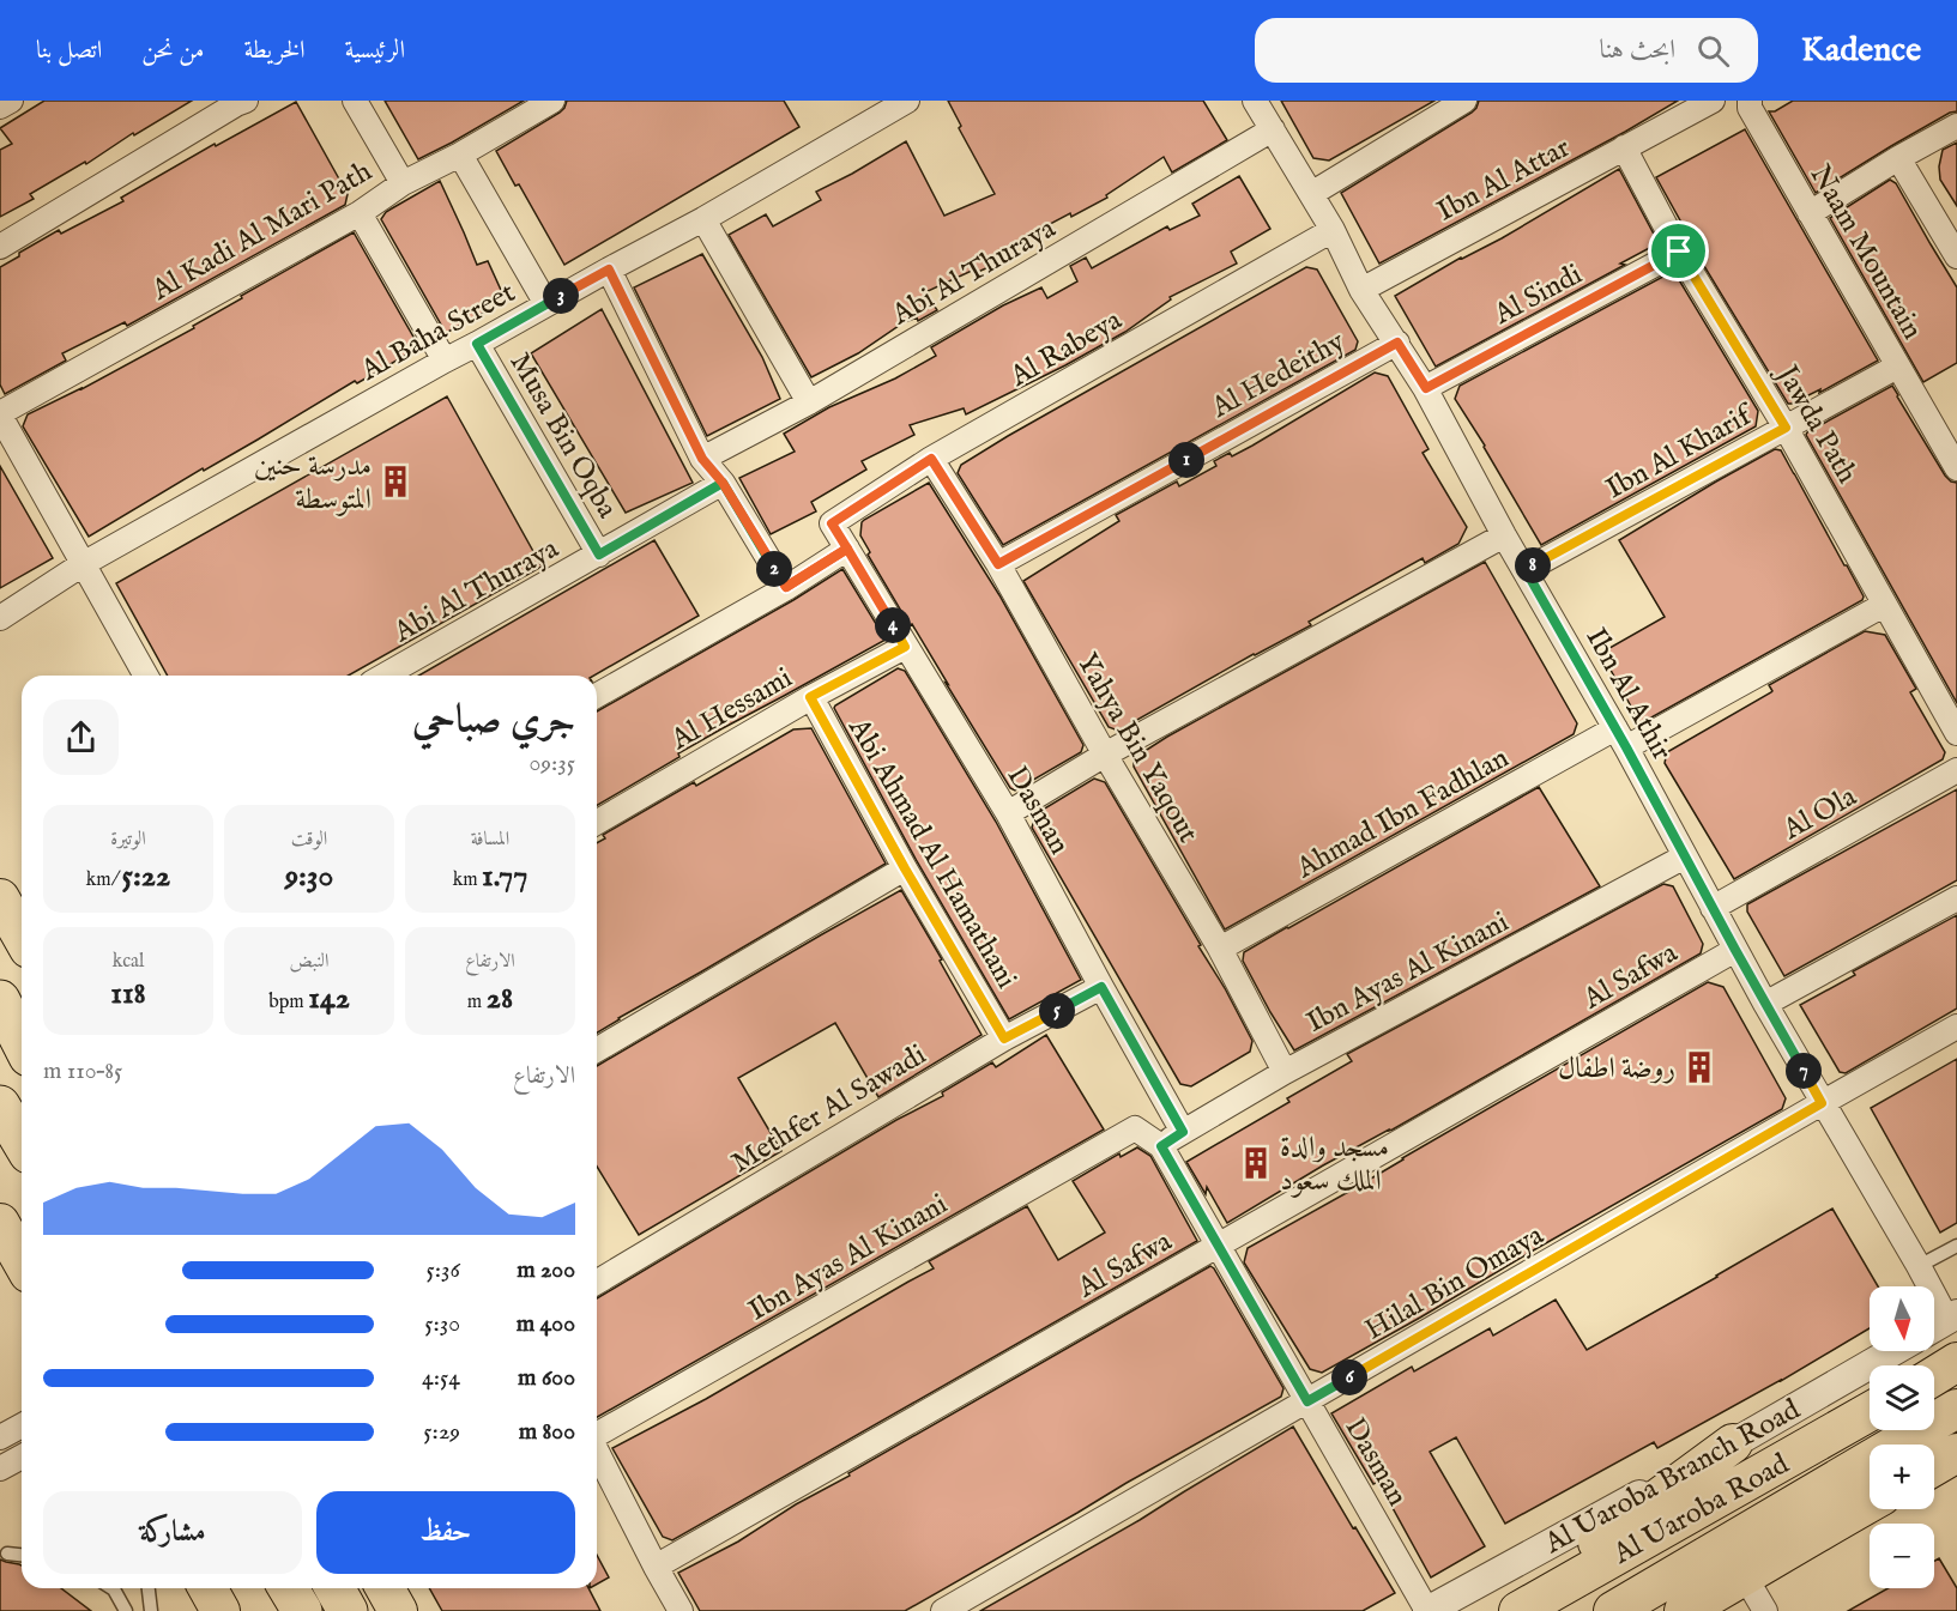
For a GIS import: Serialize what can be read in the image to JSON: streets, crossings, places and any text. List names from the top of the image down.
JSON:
{
  "streets": {
    "main road": ["Al Uaroba Road"],
    "street": [
      "Ibn Al Attar",
      "Al Kadi Al Mari Path",
      "Naam Mountain",
      "Abi Al Thuraya",
      "Al Sindi",
      "Al Baha Street",
      "Al Rabeya",
      "Al Hedeithy",
      "Jawda Path",
      "Musa Bin Oqba",
      "Ibn Al Kharif",
      "Ibn Al Athir",
      "Al Hessami",
      "Yahya Bin Yaqout",
      "Dasman",
      "Ahmad Ibn Fadhlan",
      "Al Ola",
      "Abi Ahmad Al Hamathani",
      "Ibn Ayas Al Kinani",
      "Al Safwa",
      "Methfer Al Sawadi",
      "Hilal Bin Omaya",
      "Al Uaroba Branch Road"
    ]
  },
  "crossings": [
    ["Ibn Al Attar", "Jawda Path"],
    ["Ibn Al Attar", "Ibn Al Athir"],
    ["Naam Mountain", "Ibn Al Kharif"],
    ["Abi Al Thuraya", "Musa Bin Oqba"],
    ["Abi Al Thuraya", "Ibn Al Athir"],
    ["Al Sindi", "Jawda Path"],
    ["Al Sindi", "Ibn Al Athir"],
    ["Al Baha Street", "Musa Bin Oqba"],
    ["Al Rabeya", "Ibn Al Athir"],
    ["Al Rabeya", "Yahya Bin Yaqout"],
    ["Al Rabeya", "Dasman"],
    ["Al Hedeithy", "Ibn Al Athir"],
    ["Al Hedeithy", "Yahya Bin Yaqout"],
    ["Jawda Path", "Ibn Al Kharif"],
    ["Jawda Path", "Ahmad Ibn Fadhlan"],
    ["Ibn Al Kharif", "Ibn Al Athir"],
    ["Ibn Al Athir", "Ahmad Ibn Fadhlan"],
    ["Ibn Al Athir", "Al Ola"],
    ["Ibn Al Athir", "Ibn Ayas Al Kinani"],
    ["Ibn Al Athir", "Al Safwa"],
    ["Ibn Al Athir", "Hilal Bin Omaya"],
    ["Al Hessami", "Dasman"],
    ["Al Hessami", "Abi Ahmad Al Hamathani"],
    ["Yahya Bin Yaqout", "Ahmad Ibn Fadhlan"],
    ["Yahya Bin Yaqout", "Ibn Ayas Al Kinani"],
    ["Dasman", "Ibn Ayas Al Kinani"],
    ["Dasman", "Al Safwa"],
    ["Dasman", "Methfer Al Sawadi"],
    ["Dasman", "Hilal Bin Omaya"],
    ["Dasman", "Al Uaroba Branch Road"],
    ["Abi Ahmad Al Hamathani", "Methfer Al Sawadi"]
  ],
  "places": {
    "building": ["مدرسة حنين المتوسطة", "روضة اطفال", "مسجد والدة الملك سعود"]
  },
  "north": "bottom",
  "page": {
    "header": "Kadence",
    "search": "ابحث هنا",
    "nav": [
      "الرئيسية",
      "الخريطة",
      "من نحن",
      "اتصل بنا"
    ],
    "pins": [
      "3",
      "1",
      "8",
      "2",
      "4",
      "5",
      "7",
      "6"
    ],
    "heading": ["جري صباحي", "09:35"],
    "stats": [
      ["المسافة", "1.77 km"],
      ["الوقت", "9:30"],
      ["الوتيرة", "5:22 /km"],
      ["الارتفاع", "28 m"],
      ["النبض", "142 bpm"],
      ["kcal", "118"]
    ],
    "chart": ["الارتفاع", "85–110 m"],
    "list": [
      {
        "name": "200 m",
        "note": "5:36"
      },
      {
        "name": "400 m",
        "note": "5:30"
      },
      {
        "name": "600 m",
        "note": "4:54"
      },
      {
        "name": "800 m",
        "note": "5:29"
      }
    ],
    "map_buttons": ["+", "−"],
    "buttons": ["حفظ", "مشاركة"]
  }
}
